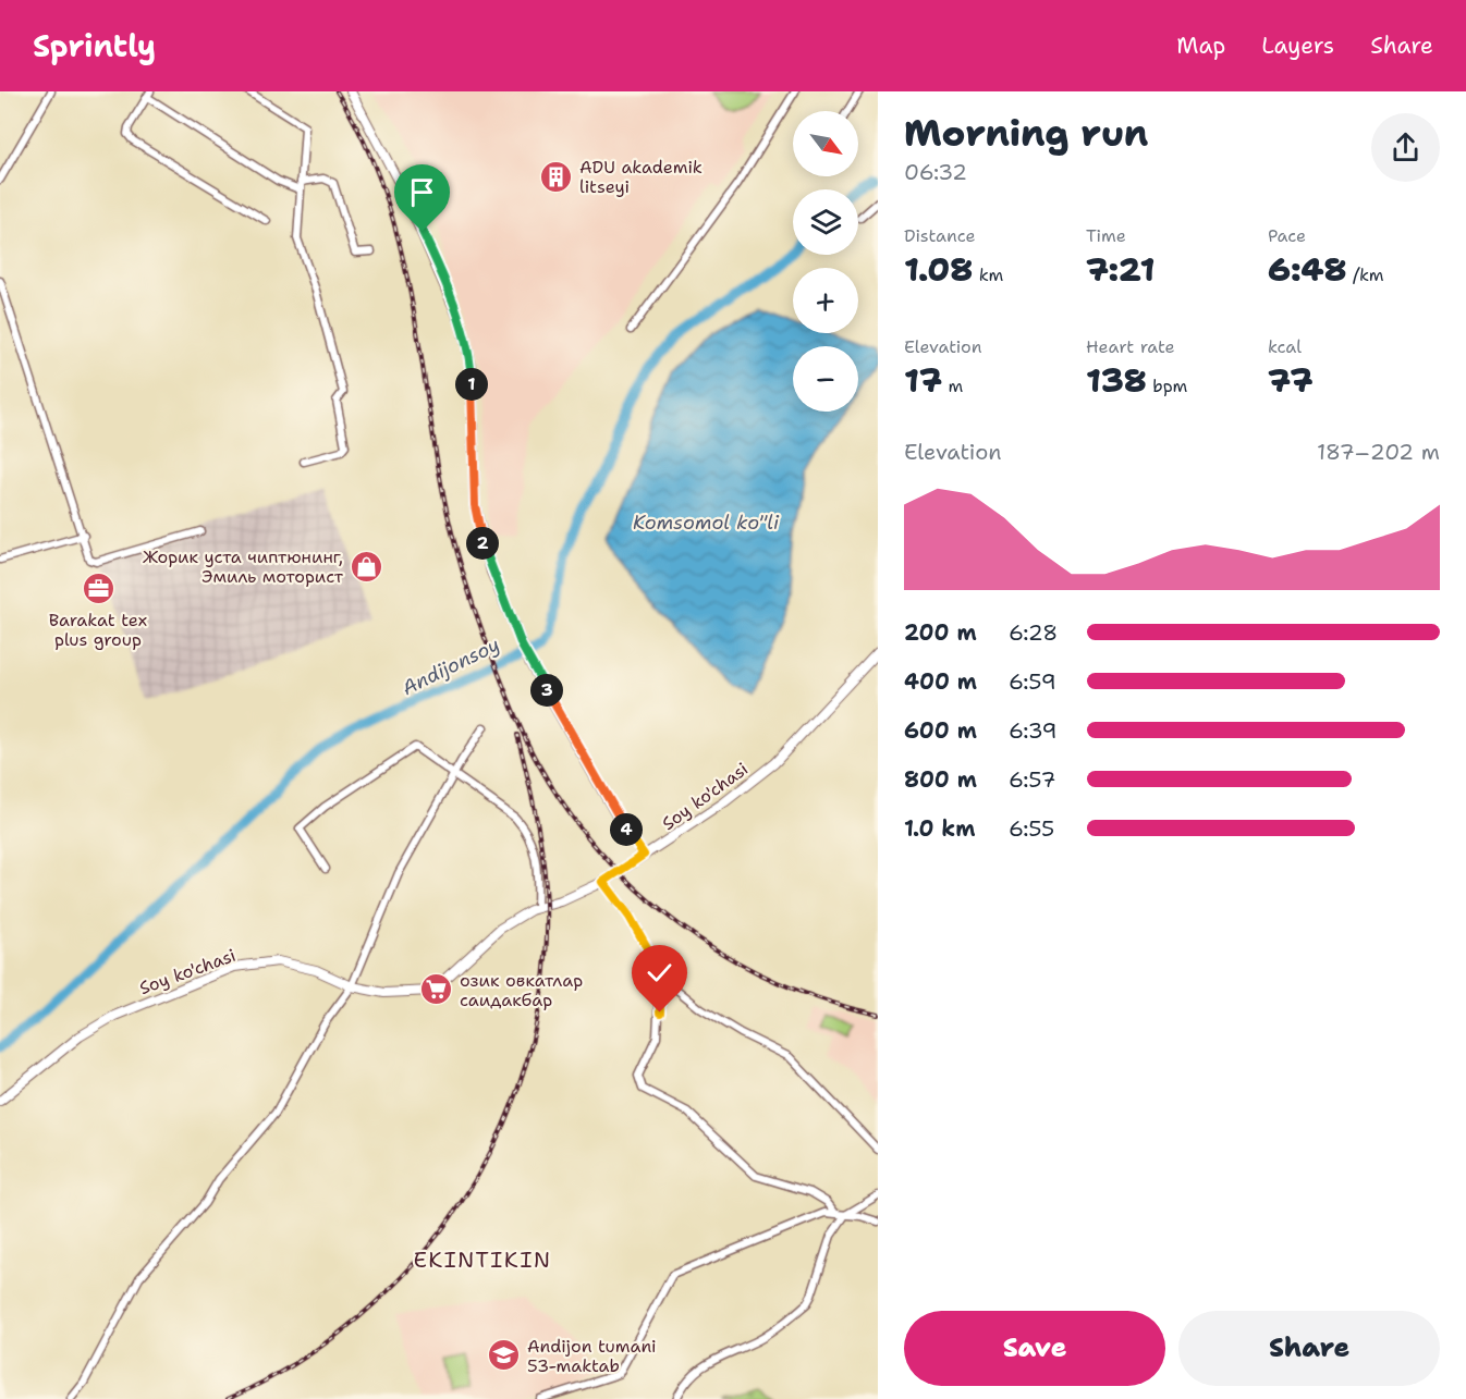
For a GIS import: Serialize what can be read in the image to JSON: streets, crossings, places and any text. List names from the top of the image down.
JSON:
{
  "streets": {
    "main road": ["Soy ko'chasi"]
  },
  "districts": ["EKINTIKIN"],
  "water": ["Komsomol ko\"li", "Andijonsoy"],
  "places": {
    "building": ["ADU akademik litseyi"],
    "shop": ["Жорик уста чиптюнинг, Эмиль моторист"],
    "office": ["Barakat tex plus group"],
    "supermarket": ["озик овкатлар саидакбар"],
    "school or university": ["Andijon tumani 53-maktab"]
  },
  "north": "bottom right",
  "page": {
    "header": "Sprintly",
    "nav": ["Map", "Layers", "Share"],
    "heading": ["Morning run", "06:32"],
    "map_buttons": ["+", "−"],
    "stats": [
      ["Distance", "1.08 km"],
      ["Time", "7:21"],
      ["Pace", "6:48 /km"],
      ["Elevation", "17 m"],
      ["Heart rate", "138 bpm"],
      ["kcal", "77"]
    ],
    "pins": [
      "1",
      "2",
      "3",
      "4"
    ],
    "chart": ["Elevation", "187–202 m"],
    "list": [
      {
        "name": "200 m",
        "note": "6:28"
      },
      {
        "name": "400 m",
        "note": "6:59"
      },
      {
        "name": "600 m",
        "note": "6:39"
      },
      {
        "name": "800 m",
        "note": "6:57"
      },
      {
        "name": "1.0 km",
        "note": "6:55"
      }
    ],
    "buttons": ["Save", "Share"]
  }
}
